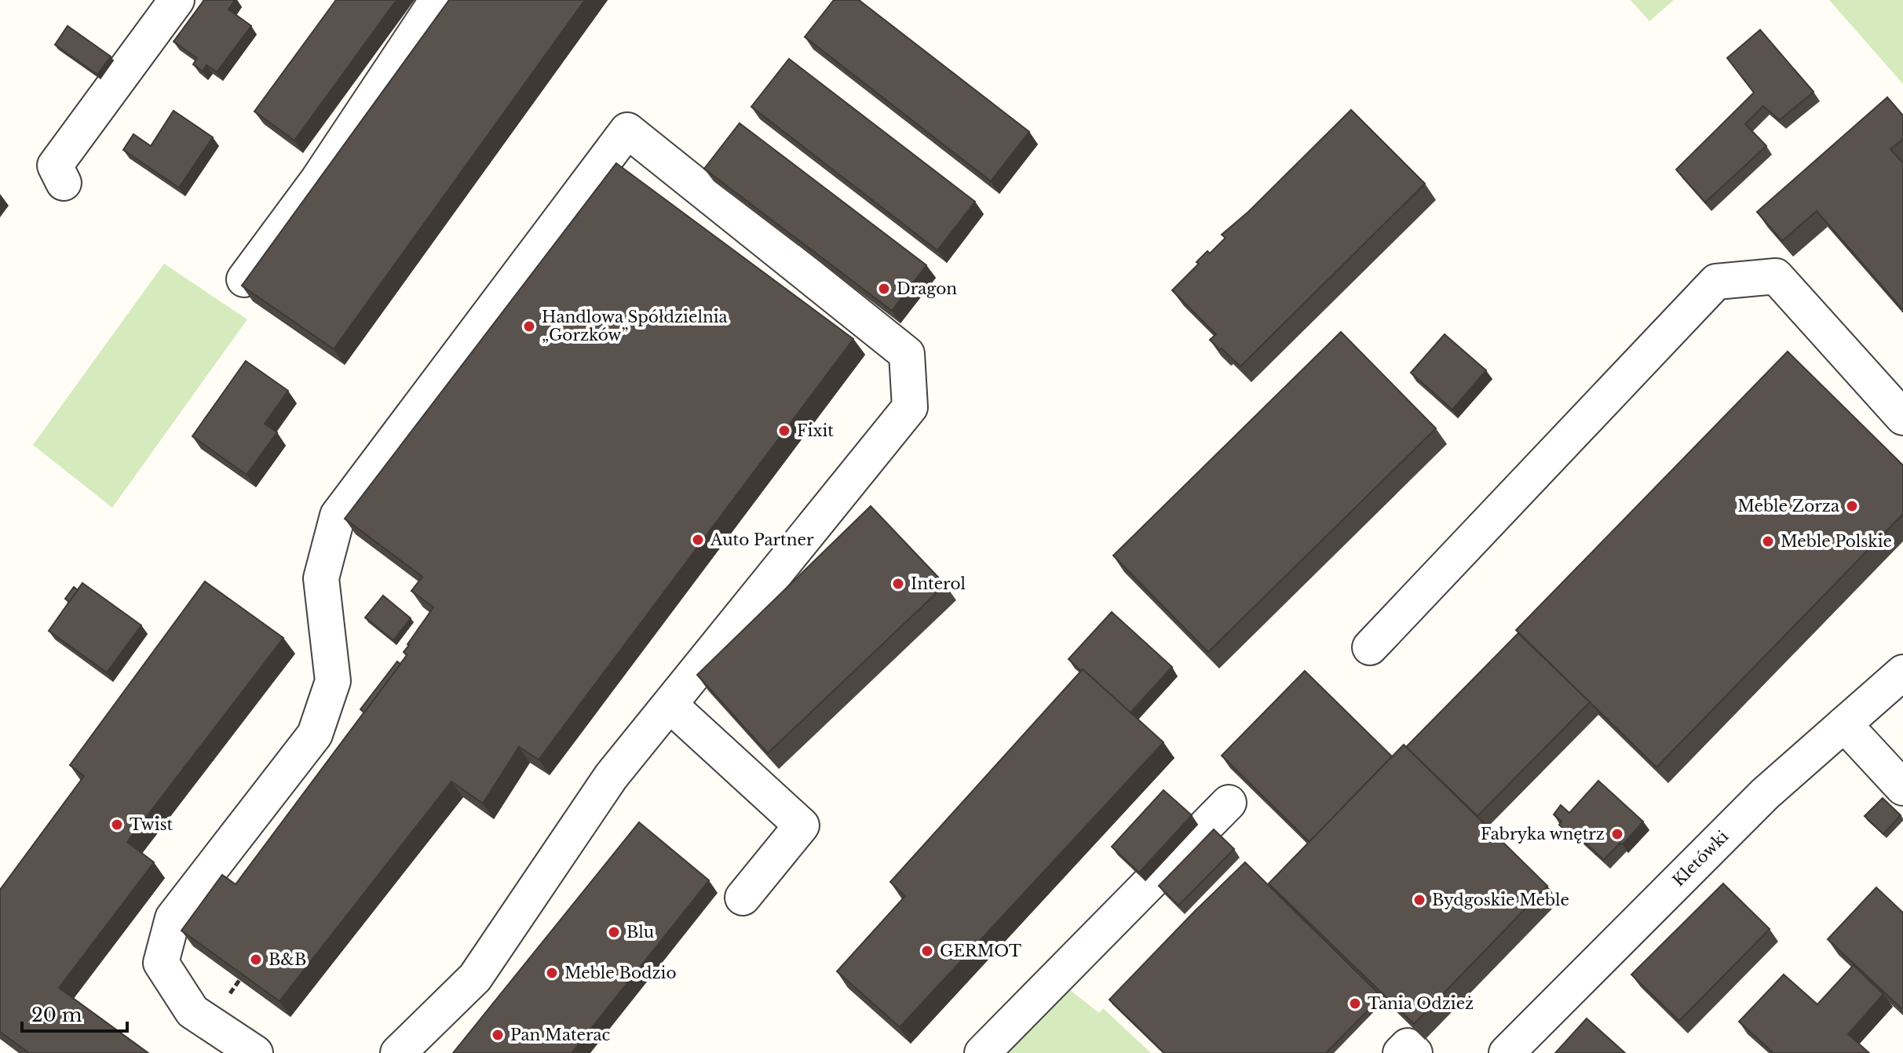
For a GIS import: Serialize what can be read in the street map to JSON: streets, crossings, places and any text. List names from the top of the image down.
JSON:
{
  "streets": {
    "street": ["Kletówki"]
  },
  "places": [
    "Dragon",
    "Handlowa Spółdzielnia „Gorzków”",
    "Fixit",
    "Meble Zorza",
    "Auto Partner",
    "Meble Polskie",
    "Interol",
    "Twist",
    "Fabryka wnętrz",
    "Bydgoskie Meble",
    "Blu",
    "GERMOT",
    "B&B",
    "Meble Bodzio",
    "Tania Odzież",
    "Pan Materac"
  ],
  "scale_bar": "20 m"
}
